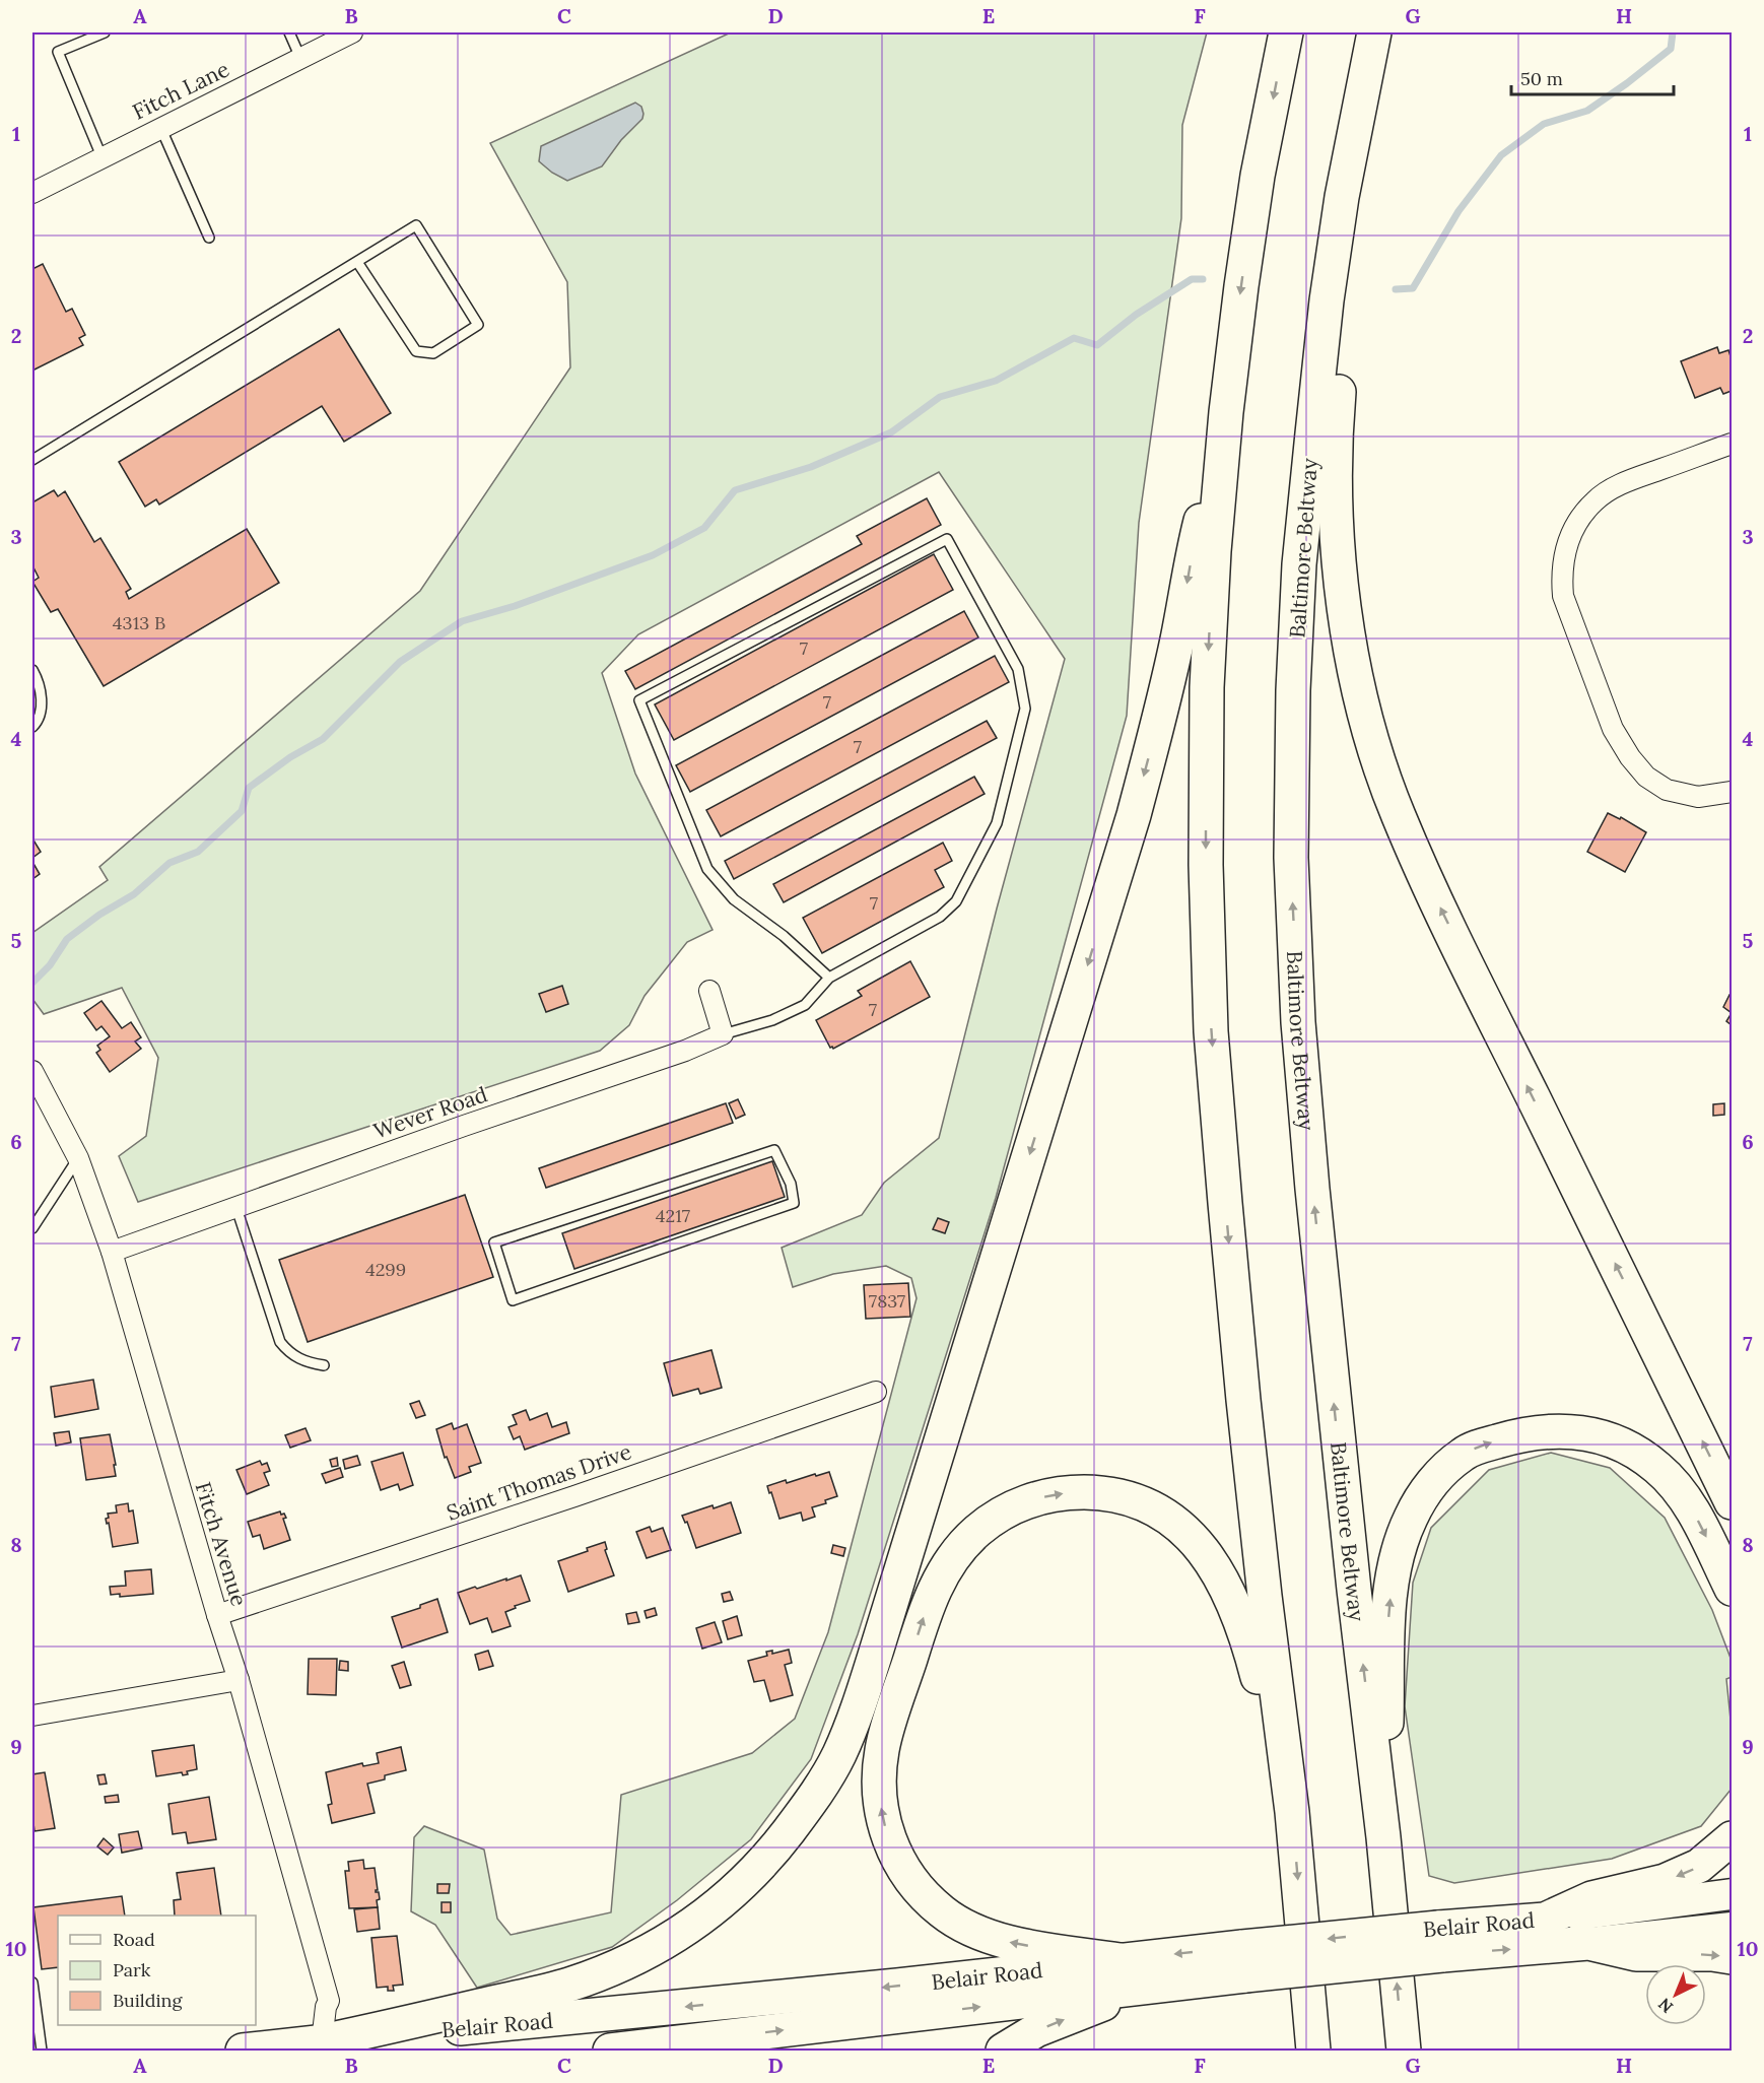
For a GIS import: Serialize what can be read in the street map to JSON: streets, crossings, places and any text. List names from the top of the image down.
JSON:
{
  "streets": {
    "highway": ["Baltimore Beltway", "Belair Road"],
    "street": [
      "Fitch Lane",
      "Wever Road",
      "Saint Thomas Drive",
      "Fitch Avenue"
    ]
  },
  "crossings": [
    ["Wever Road", "Fitch Avenue"],
    ["Saint Thomas Drive", "Fitch Avenue"],
    ["Fitch Avenue", "Belair Road"]
  ],
  "house_numbers": [
    "4313 B",
    "7",
    "7",
    "7",
    "7",
    "7",
    "4217",
    "4299",
    "7837"
  ],
  "legend": ["Road", "Park", "Building"],
  "scale_bar": "50 m",
  "north": "bottom left",
  "grid": {
    "columns": [
      "A",
      "B",
      "C",
      "D",
      "E",
      "F",
      "G",
      "H"
    ],
    "rows": [
      "1",
      "2",
      "3",
      "4",
      "5",
      "6",
      "7",
      "8",
      "9",
      "10"
    ]
  }
}
